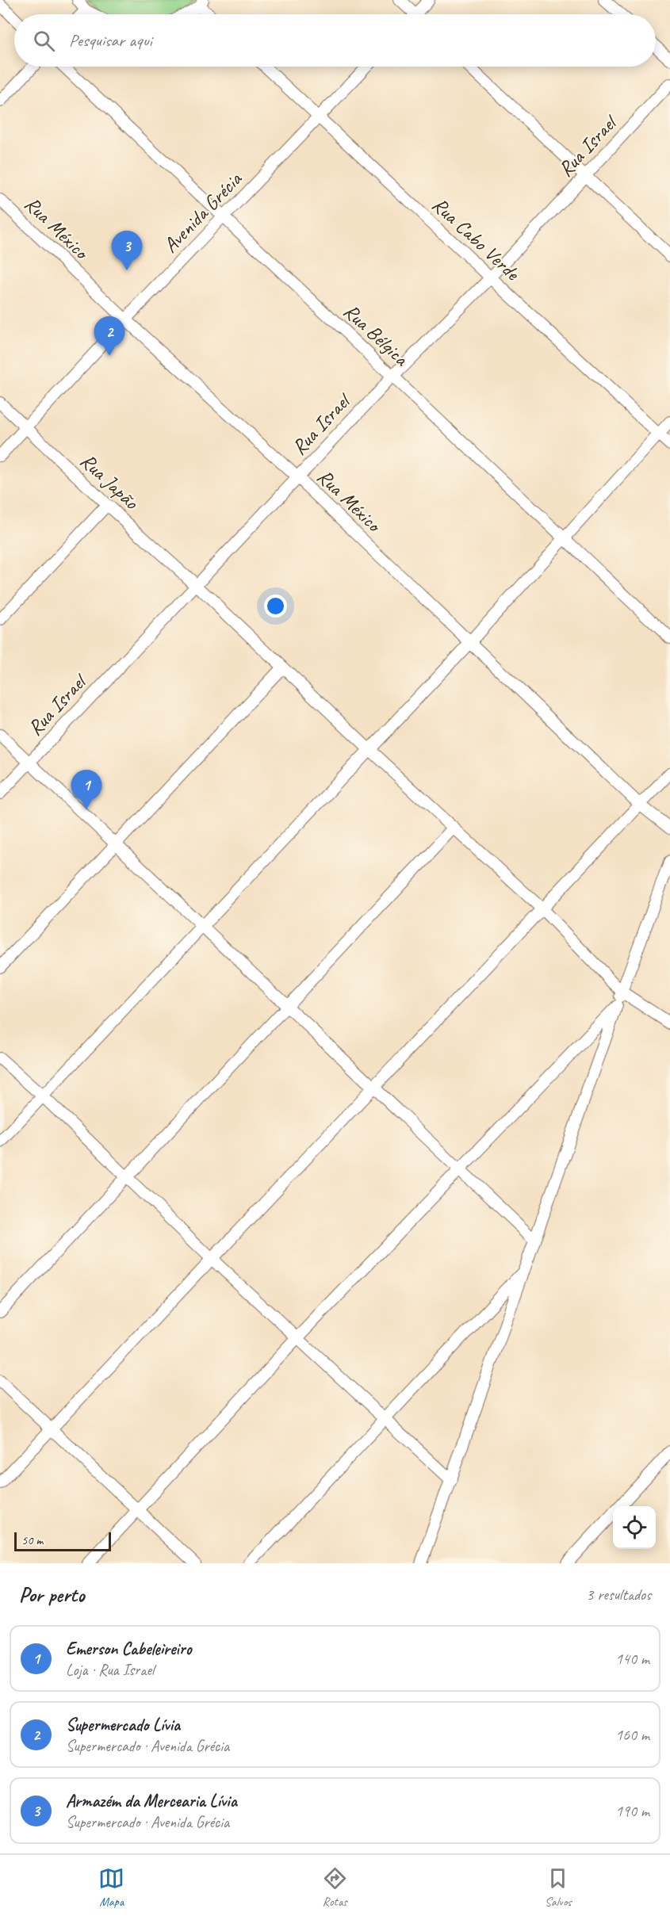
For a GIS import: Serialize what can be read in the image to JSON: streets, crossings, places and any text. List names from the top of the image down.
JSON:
{
  "streets": {
    "street": [
      "Rua Israel",
      "Avenida Grécia",
      "Rua México",
      "Rua Cabo Verde",
      "Rua Bélgica",
      "Rua Japão"
    ]
  },
  "crossings": [
    ["Rua Israel", "Rua México"],
    ["Rua Israel", "Rua Cabo Verde"],
    ["Rua Israel", "Rua Bélgica"],
    ["Rua Israel", "Rua Japão"],
    ["Avenida Grécia", "Rua México"],
    ["Avenida Grécia", "Rua Cabo Verde"],
    ["Avenida Grécia", "Rua Bélgica"],
    ["Avenida Grécia", "Rua Japão"]
  ],
  "scale_bar": "50 m",
  "page": {
    "search": "Pesquisar aqui",
    "pins": ["3", "2", "1"],
    "scale": "50 m",
    "heading": ["Por perto", "3 resultados"],
    "list": [
      {
        "mark": "1",
        "name": "Emerson Cabeleireiro",
        "note": "Loja · Rua Israel",
        "value": "140 m"
      },
      {
        "mark": "2",
        "name": "Supermercado Lívia",
        "note": "Supermercado · Avenida Grécia",
        "value": "160 m"
      },
      {
        "mark": "3",
        "name": "Armazém da Mercearia Lívia",
        "note": "Supermercado · Avenida Grécia",
        "value": "190 m"
      }
    ],
    "nav": ["Mapa", "Rotas", "Salvos"]
  }
}
